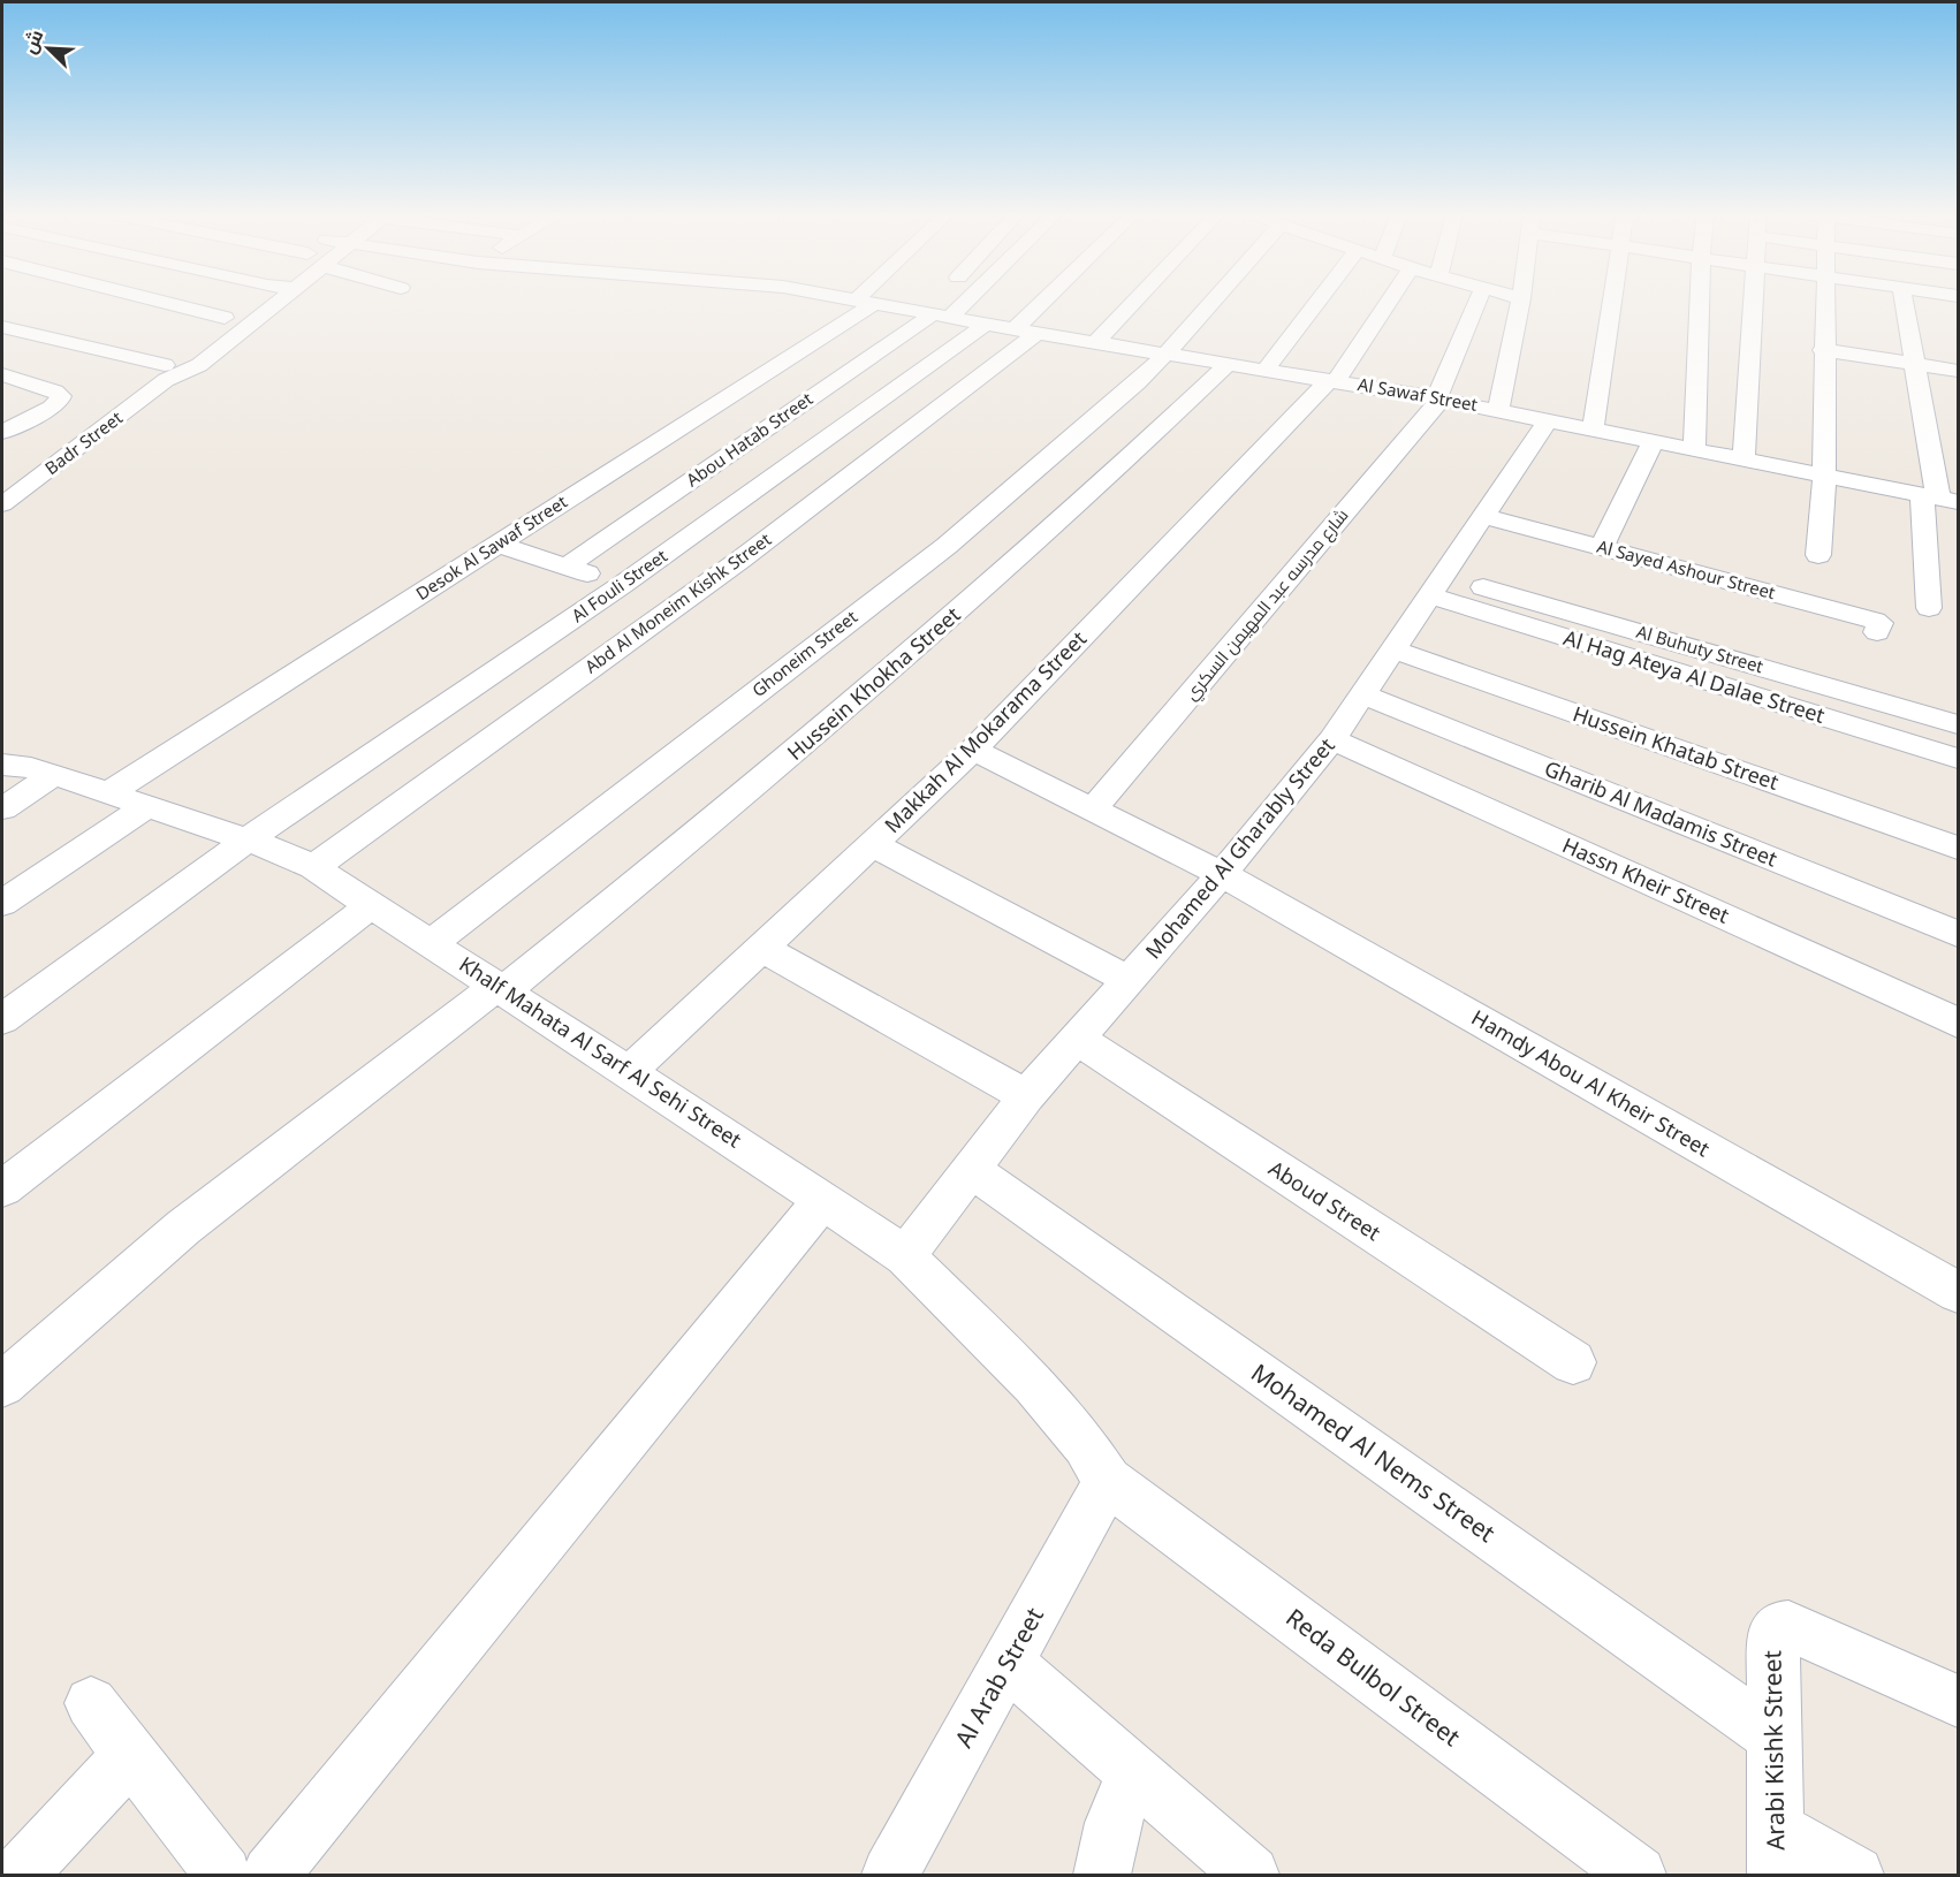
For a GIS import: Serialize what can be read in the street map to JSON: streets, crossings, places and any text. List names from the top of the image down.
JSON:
{
  "streets": {
    "street": [
      "Al Sawaf Street",
      "Abou Hatab Street",
      "Badr Street",
      "Desok Al Sawaf Street",
      "Al Sayed Ashour Street",
      "Al Fouli Street",
      "Abd Al Moneim Kishk Street",
      "شارع مدرسه عبد المهيمن السكري",
      "Al Buhuty Street",
      "Ghoneim Street",
      "Al Hag Ateya Al Dalae Street",
      "Hussein Khokha Street",
      "Makkah Al Mokarama Street",
      "Hussein Khatab Street",
      "Gharib Al Madamis Street",
      "Mohamed Al Gharably Street",
      "Hassn Kheir Street",
      "Khalf Mahata Al Sarf Al Sehi Street",
      "Hamdy Abou Al Kheir Street",
      "Aboud Street",
      "Mohamed Al Nems Street",
      "Al Arab Street",
      "Reda Bulbol Street",
      "Arabi Kishk Street"
    ]
  },
  "crossings": [
    ["Al Sawaf Street", "Abou Hatab Street"],
    ["Al Sawaf Street", "Desok Al Sawaf Street"],
    ["Al Sawaf Street", "Al Fouli Street"],
    ["Al Sawaf Street", "Abd Al Moneim Kishk Street"],
    ["Al Sawaf Street", "شارع مدرسه عبد المهيمن السكري"],
    ["Al Sawaf Street", "Ghoneim Street"],
    ["Al Sawaf Street", "Hussein Khokha Street"],
    ["Al Sawaf Street", "Makkah Al Mokarama Street"],
    ["Al Sawaf Street", "Mohamed Al Gharably Street"],
    ["Desok Al Sawaf Street", "Khalf Mahata Al Sarf Al Sehi Street"],
    ["Al Sayed Ashour Street", "Mohamed Al Gharably Street"],
    ["Al Fouli Street", "Khalf Mahata Al Sarf Al Sehi Street"],
    ["Abd Al Moneim Kishk Street", "Khalf Mahata Al Sarf Al Sehi Street"],
    ["شارع مدرسه عبد المهيمن السكري", "Hamdy Abou Al Kheir Street"],
    ["Al Buhuty Street", "Al Hag Ateya Al Dalae Street"],
    ["Al Buhuty Street", "Mohamed Al Gharably Street"],
    ["Ghoneim Street", "Khalf Mahata Al Sarf Al Sehi Street"],
    ["Al Hag Ateya Al Dalae Street", "Mohamed Al Gharably Street"],
    ["Hussein Khokha Street", "Khalf Mahata Al Sarf Al Sehi Street"],
    ["Makkah Al Mokarama Street", "Khalf Mahata Al Sarf Al Sehi Street"],
    ["Makkah Al Mokarama Street", "Hamdy Abou Al Kheir Street"],
    ["Hussein Khatab Street", "Mohamed Al Gharably Street"],
    ["Gharib Al Madamis Street", "Mohamed Al Gharably Street"],
    ["Mohamed Al Gharably Street", "Hassn Kheir Street"],
    ["Mohamed Al Gharably Street", "Khalf Mahata Al Sarf Al Sehi Street"],
    ["Mohamed Al Gharably Street", "Hamdy Abou Al Kheir Street"],
    ["Mohamed Al Gharably Street", "Aboud Street"],
    ["Mohamed Al Gharably Street", "Mohamed Al Nems Street"],
    ["Khalf Mahata Al Sarf Al Sehi Street", "Al Arab Street"],
    ["Khalf Mahata Al Sarf Al Sehi Street", "Reda Bulbol Street"],
    ["Mohamed Al Nems Street", "Arabi Kishk Street"],
    ["Al Arab Street", "Reda Bulbol Street"]
  ],
  "north": "top left"
}
